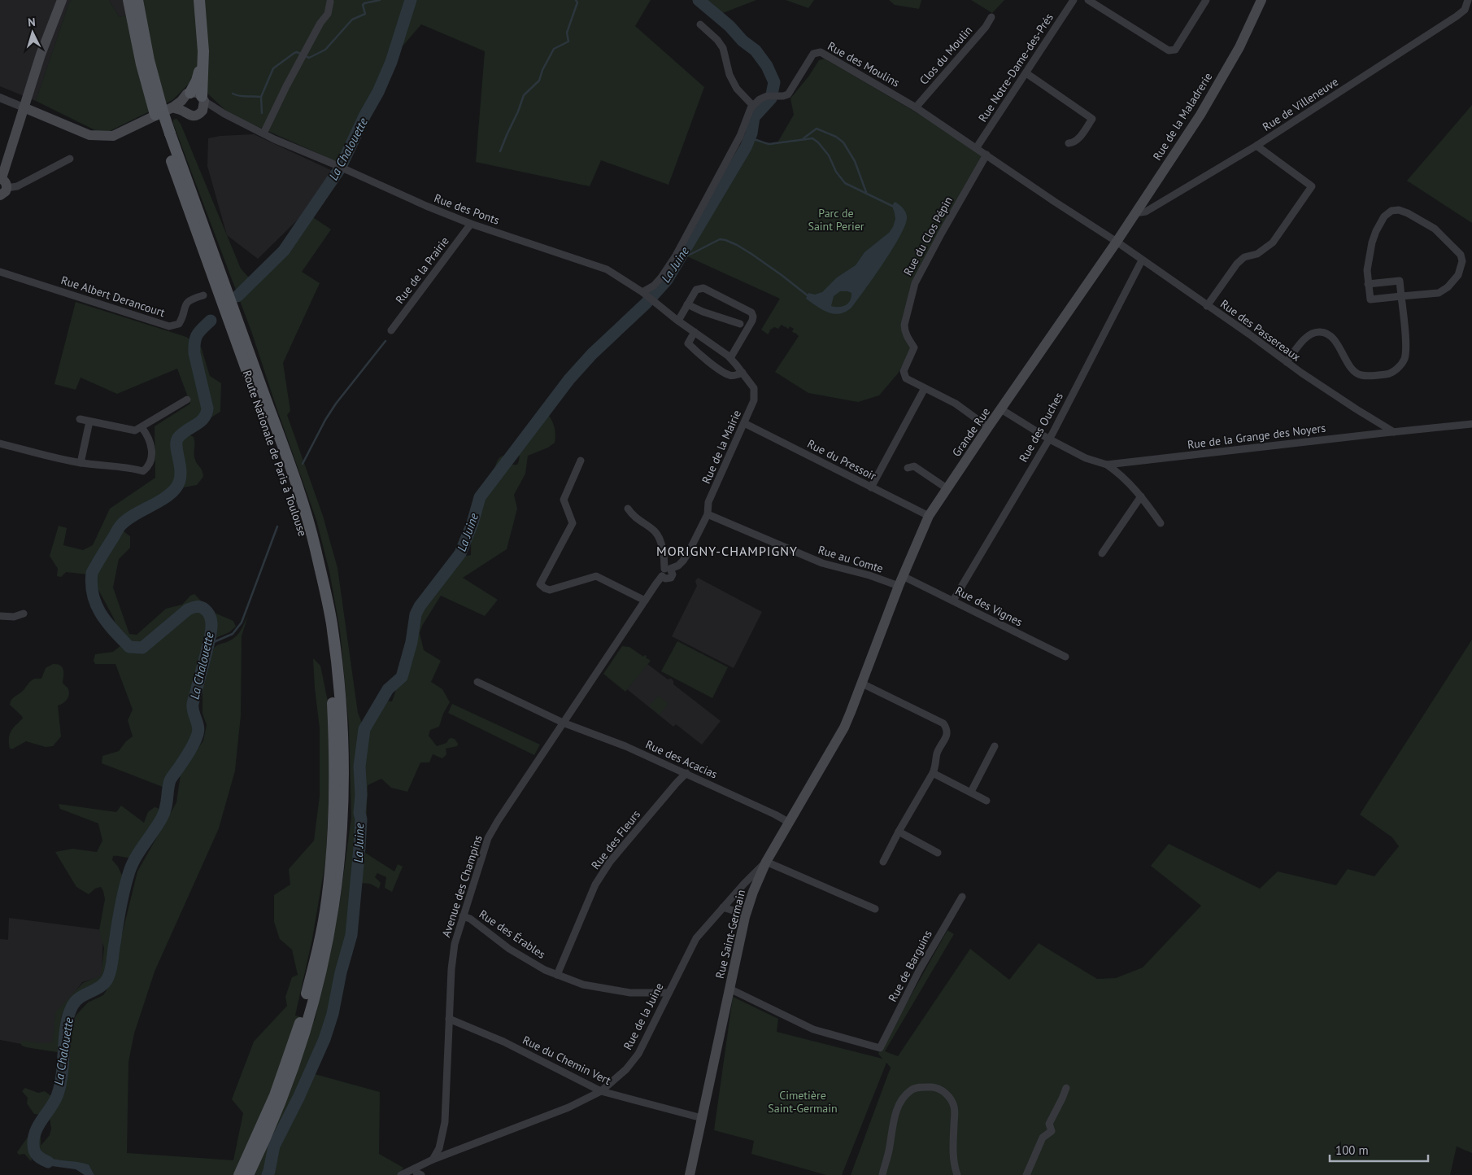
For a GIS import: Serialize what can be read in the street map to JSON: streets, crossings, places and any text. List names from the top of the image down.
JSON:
{
  "streets": {
    "main road": [
      "Rue de la Maladrerie",
      "Grande Rue",
      "Route Nationale de Paris à Toulouse",
      "Rue Saint-Germain"
    ],
    "street": [
      "Clos du Moulin",
      "Rue des Moulins",
      "Rue Notre-Dame-des-Prés",
      "Rue de Villeneuve",
      "Rue des Ponts",
      "Rue du Clos Pépin",
      "Rue de la Prairie",
      "Rue Albert Derancourt",
      "Rue des Passereaux",
      "Rue des Ouches",
      "Rue de la Grange des Noyers",
      "Rue de la Mairie",
      "Rue du Pressoir",
      "Rue au Comte",
      "Rue des Vignes",
      "Rue des Acacias",
      "Rue des Fleurs",
      "Avenue des Champins",
      "Rue des Érables",
      "Rue de Barguins",
      "Rue de la Juine",
      "Rue du Chemin Vert"
    ]
  },
  "crossings": [
    ["Clos du Moulin", "Rue des Moulins"],
    ["Rue des Moulins", "Rue Notre-Dame-des-Prés"],
    ["Rue des Moulins", "Rue de la Maladrerie"],
    ["Rue des Moulins", "Rue des Ponts"],
    ["Rue des Moulins", "Rue du Clos Pépin"],
    ["Rue des Moulins", "Rue des Passereaux"],
    ["Rue des Moulins", "Grande Rue"],
    ["Rue de Villeneuve", "Rue de la Maladrerie"],
    ["Rue de la Maladrerie", "Rue des Passereaux"],
    ["Rue de la Maladrerie", "Grande Rue"],
    ["Rue des Ponts", "Rue de la Prairie"],
    ["Rue des Ponts", "Rue de la Mairie"],
    ["Rue du Clos Pépin", "Grande Rue"],
    ["Rue des Passereaux", "Rue des Ouches"],
    ["Rue des Passereaux", "Grande Rue"],
    ["Rue des Passereaux", "Rue de la Grange des Noyers"],
    ["Rue des Ouches", "Rue de la Grange des Noyers"],
    ["Rue des Ouches", "Rue des Vignes"],
    ["Grande Rue", "Rue de la Grange des Noyers"],
    ["Grande Rue", "Rue du Pressoir"],
    ["Grande Rue", "Rue au Comte"],
    ["Grande Rue", "Rue des Vignes"],
    ["Grande Rue", "Rue Saint-Germain"],
    ["Rue de la Mairie", "Rue du Pressoir"],
    ["Rue de la Mairie", "Rue au Comte"],
    ["Rue au Comte", "Rue des Vignes"],
    ["Rue des Acacias", "Rue des Fleurs"],
    ["Rue des Acacias", "Avenue des Champins"],
    ["Rue des Acacias", "Rue Saint-Germain"],
    ["Rue des Fleurs", "Rue des Érables"],
    ["Avenue des Champins", "Rue des Érables"],
    ["Avenue des Champins", "Rue de la Juine"],
    ["Avenue des Champins", "Rue du Chemin Vert"],
    ["Rue des Érables", "Rue de la Juine"],
    ["Rue Saint-Germain", "Rue de Barguins"],
    ["Rue Saint-Germain", "Rue de la Juine"],
    ["Rue Saint-Germain", "Rue du Chemin Vert"],
    ["Rue de la Juine", "Rue du Chemin Vert"]
  ],
  "districts": ["MORIGNY-CHAMPIGNY"],
  "water": ["La Chalouette", "La Juine"],
  "parks": ["Parc de Saint Perier", "Cimetière Saint-Germain"],
  "scale_bar": "100 m",
  "north": "top"
}
